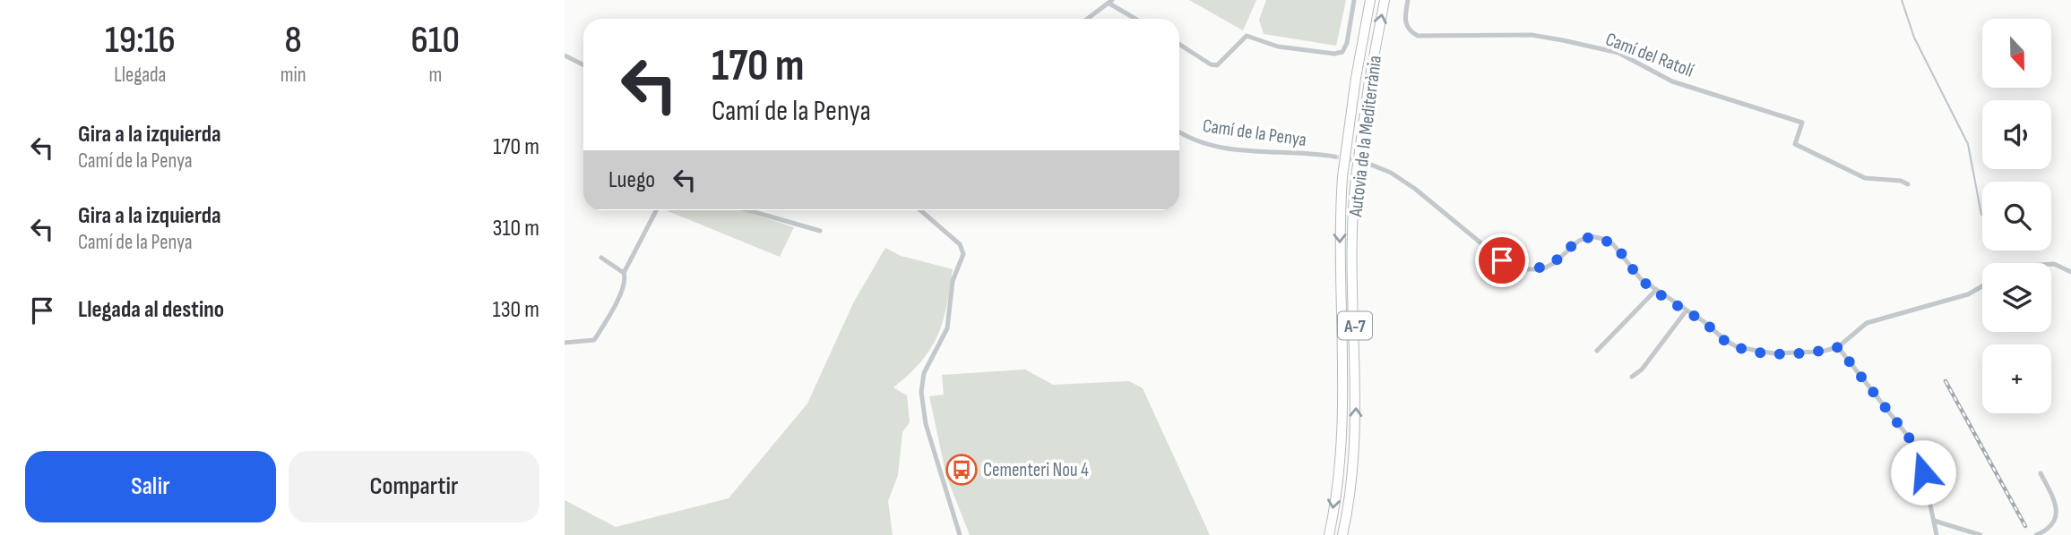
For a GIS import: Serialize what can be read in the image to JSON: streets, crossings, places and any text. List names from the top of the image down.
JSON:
{
  "streets": {
    "highway": ["Autovia de la Mediterrània", "A-7"],
    "street": ["Camí del Ratolí", "Camí de la Penya"]
  },
  "places": {
    "bus stop": ["Cementeri Nou 4"]
  },
  "north": "bottom",
  "page": {
    "eta": [
      "19:16",
      "Llegada",
      "8",
      "min",
      "610",
      "m"
    ],
    "map_buttons": "+",
    "turn": ["170 m", "Camí de la Penya"],
    "list": [
      {
        "name": "Gira a la izquierda",
        "note": "Camí de la Penya",
        "value": "170 m"
      },
      {
        "name": "Gira a la izquierda",
        "note": "Camí de la Penya",
        "value": "310 m"
      },
      {
        "name": "Llegada al destino",
        "value": "130 m"
      }
    ],
    "then": "Luego",
    "buttons": ["Salir", "Compartir"]
  }
}
